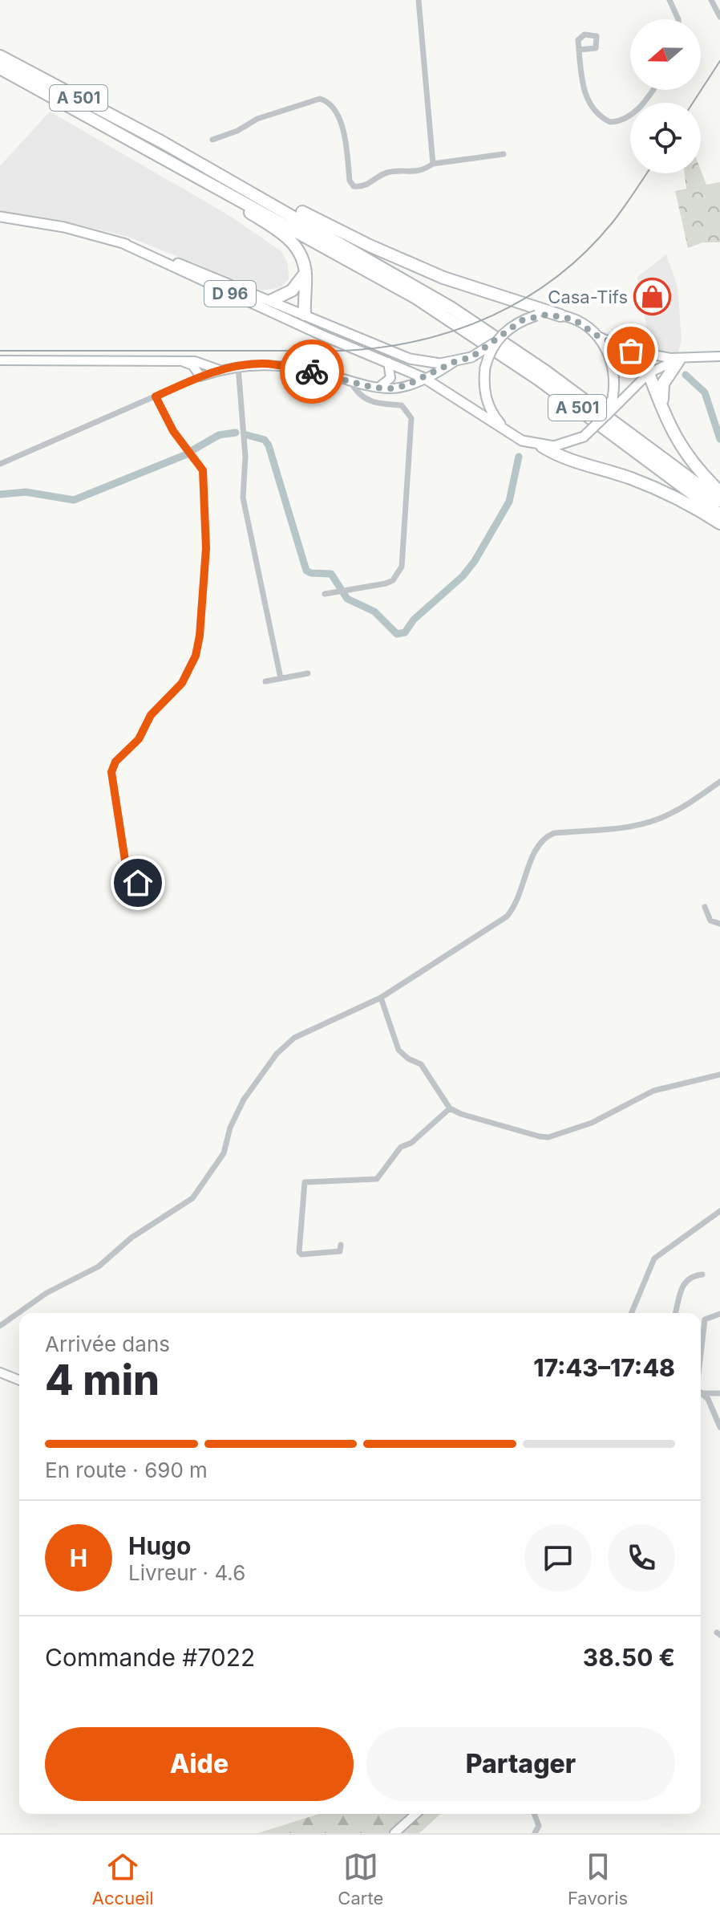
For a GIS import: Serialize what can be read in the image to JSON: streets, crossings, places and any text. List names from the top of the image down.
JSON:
{
  "streets": {
    "highway": ["A 501"],
    "main road": ["D 96"]
  },
  "places": {
    "shop": ["Casa-Tifs"]
  },
  "north": "left",
  "page": {
    "heading": ["4 min", "Arrivée dans", "17:43–17:48"],
    "panel": [
      "Hugo",
      "Livreur · 4.6",
      "Commande #7022",
      "38.50 €"
    ],
    "bar": "En route · 690 m",
    "round": "H",
    "buttons": ["Aide", "Partager"],
    "tabs": ["Accueil", "Carte", "Favoris"]
  }
}
